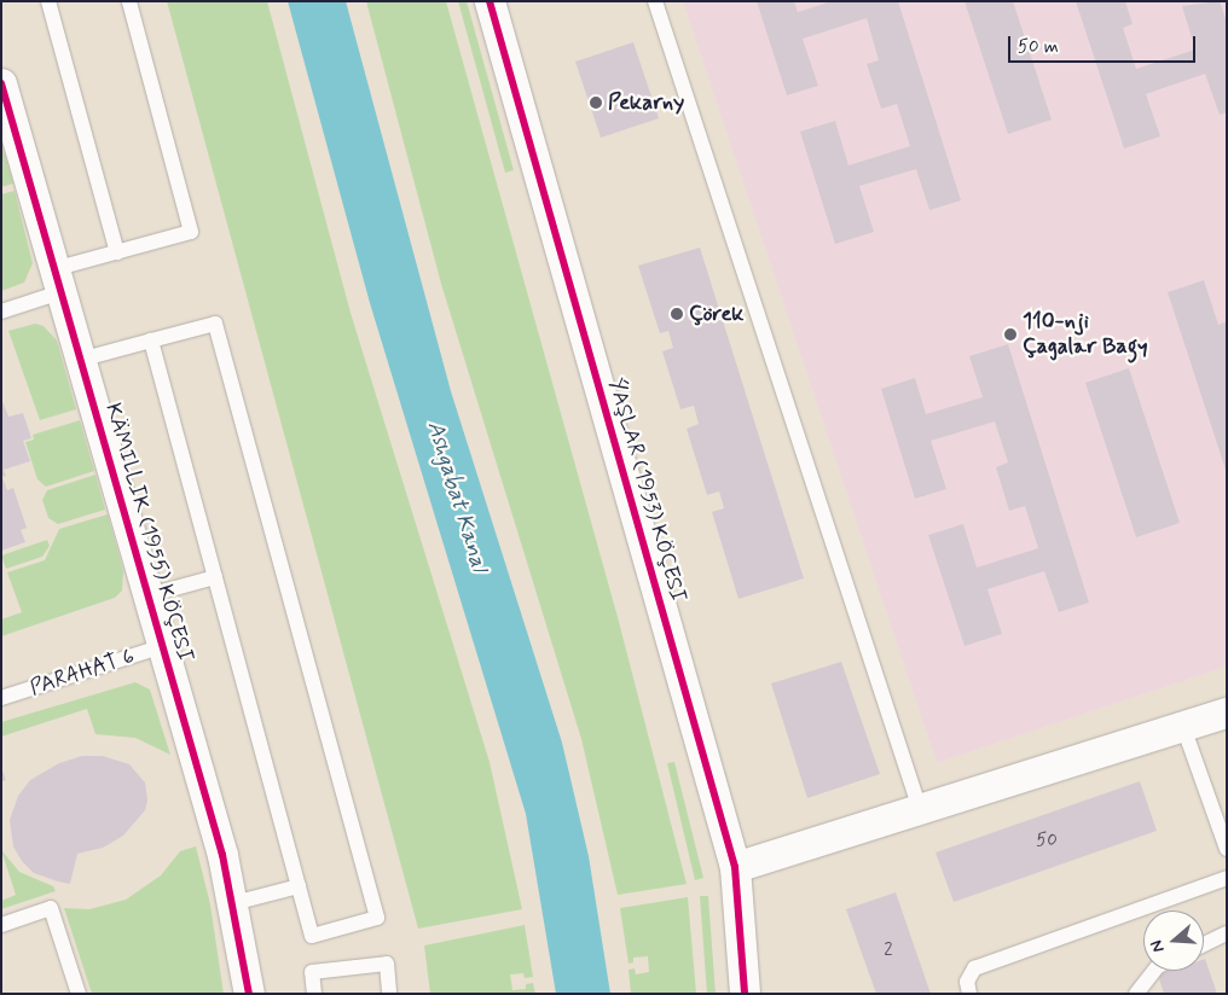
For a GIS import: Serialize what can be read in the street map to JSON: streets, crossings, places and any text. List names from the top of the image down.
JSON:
{
  "streets": {
    "street": ["ÝAŞLAR (1953) KÖÇESI", "KÄMILLIK (1955) KÖÇESI"],
    "lane": ["PARAHAT 6"]
  },
  "crossings": [
    ["KÄMILLIK (1955) KÖÇESI", "PARAHAT 6"]
  ],
  "water": ["Ashgabat Kanal"],
  "places": ["Pekarny", "Çörek", "110-nji Çagalar Bagy"],
  "house_numbers": ["50", "2"],
  "scale_bar": "50 m",
  "north": "left"
}
